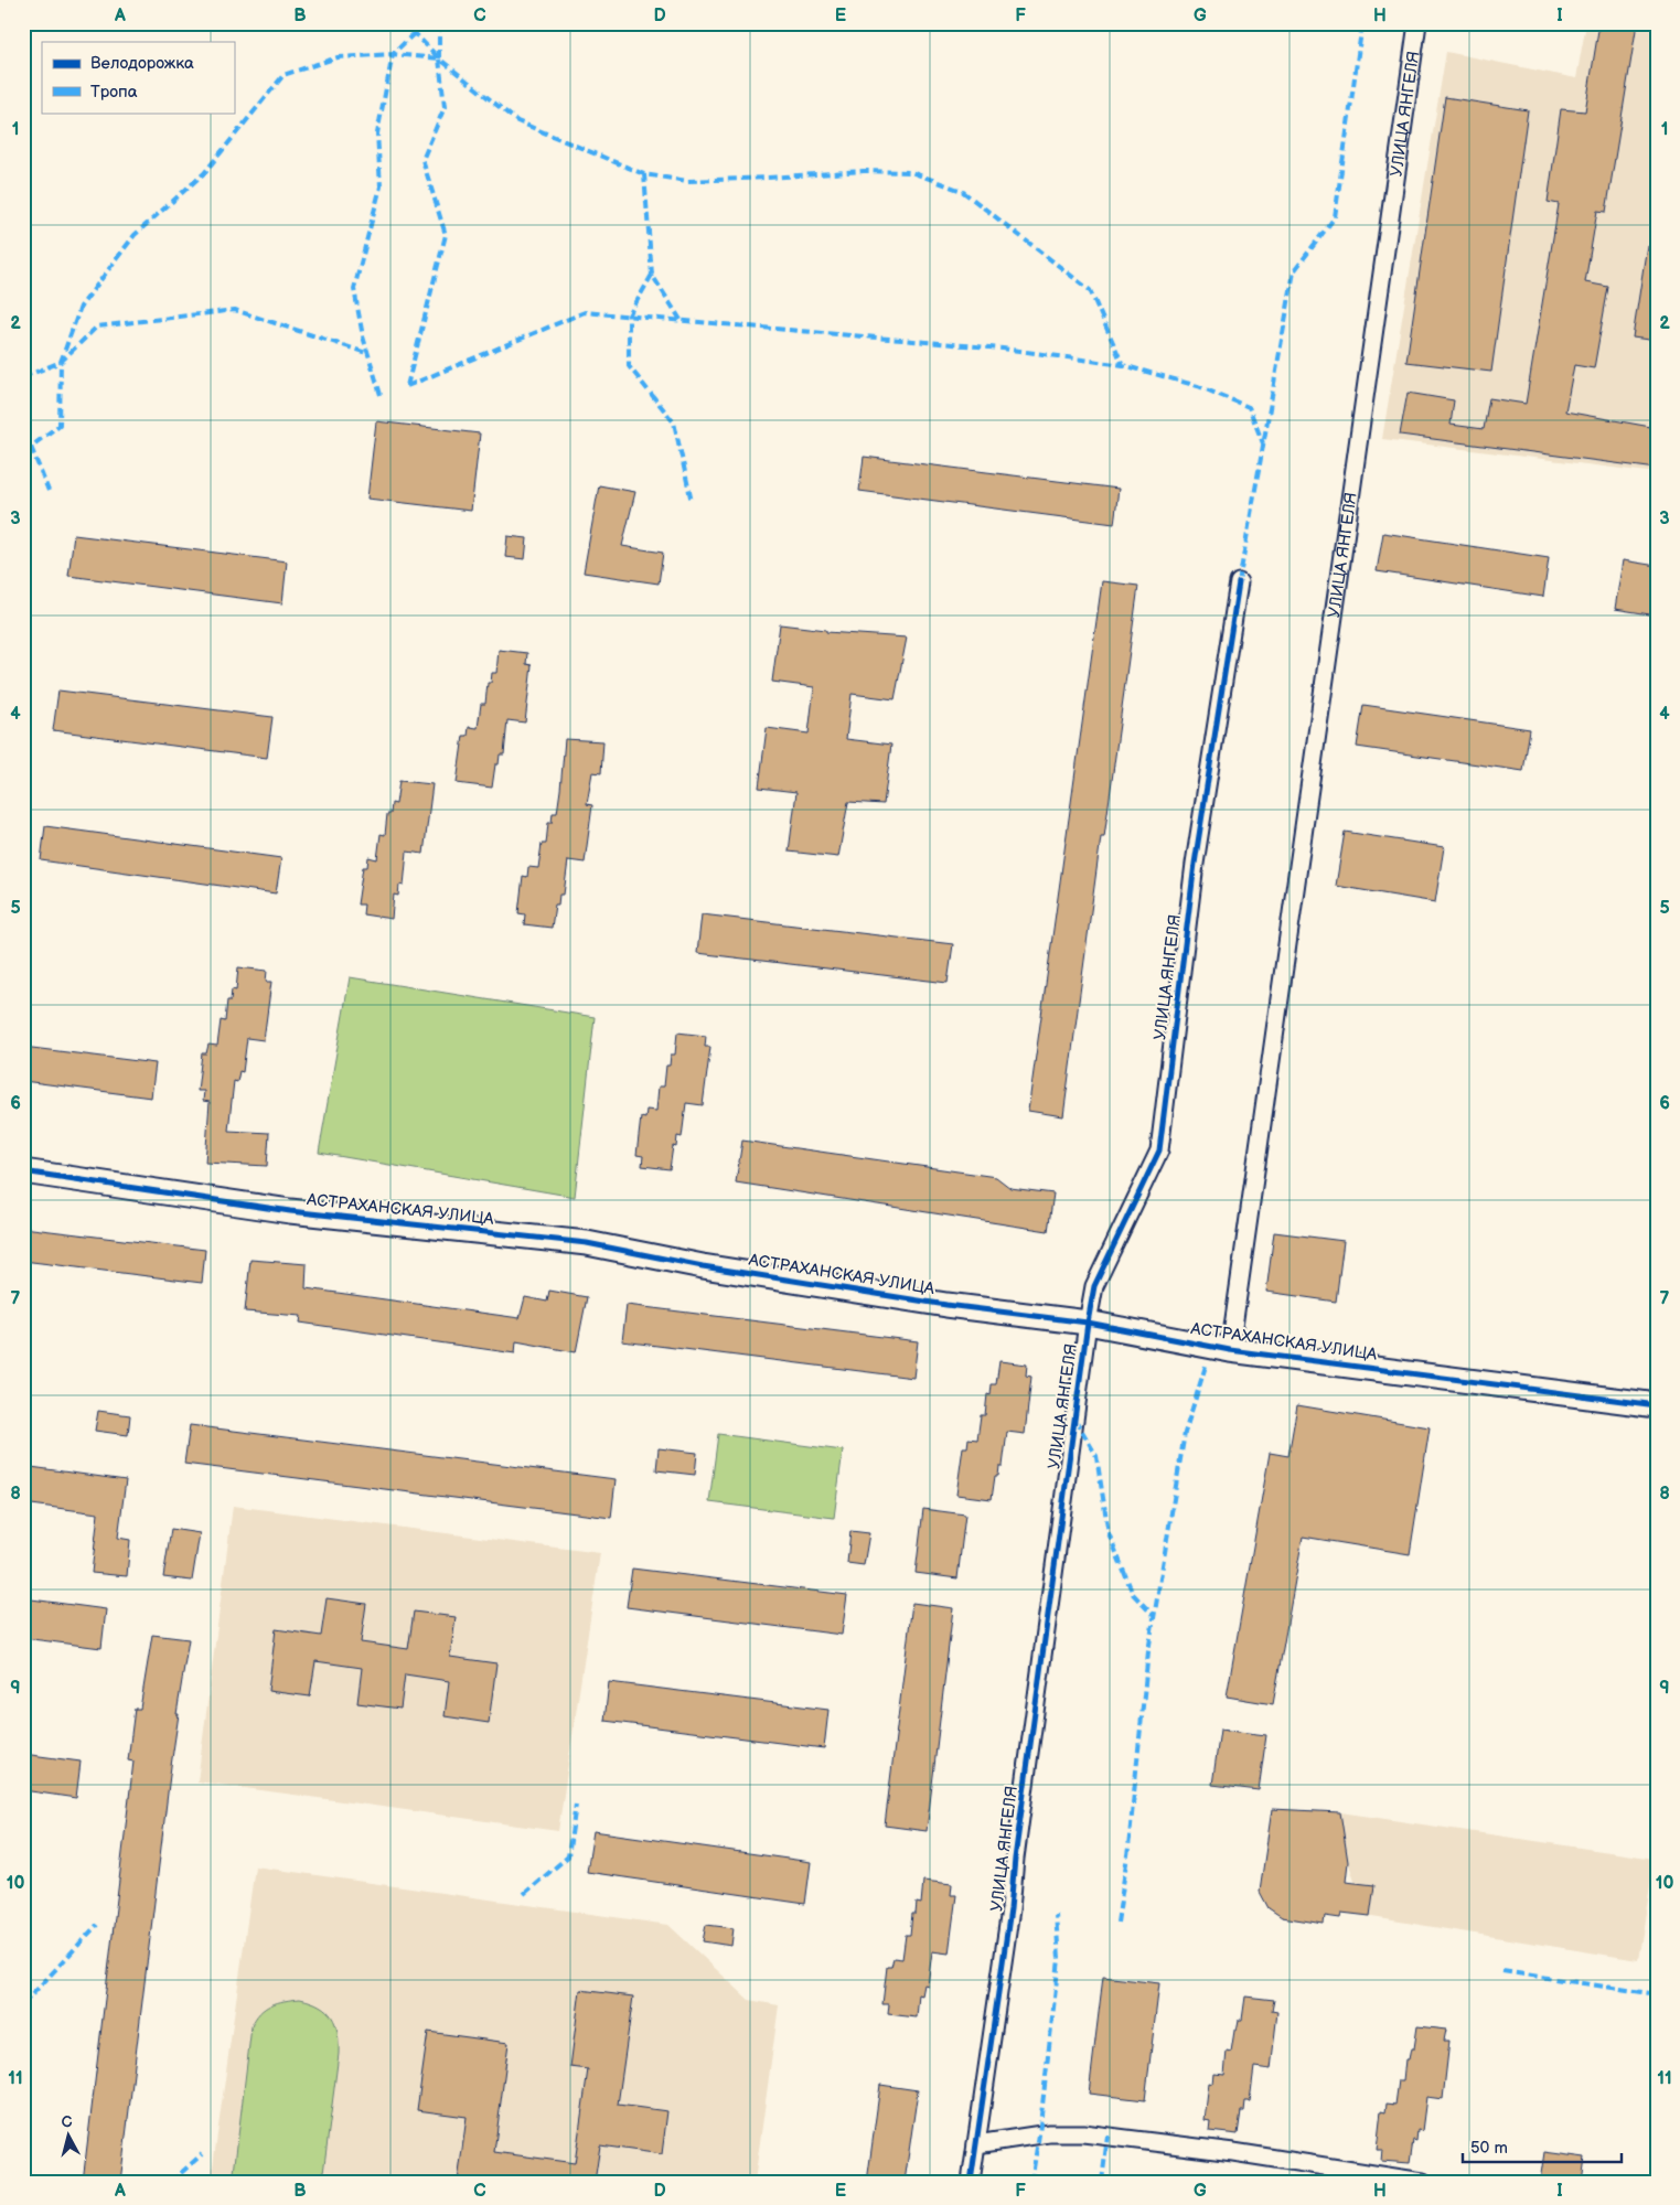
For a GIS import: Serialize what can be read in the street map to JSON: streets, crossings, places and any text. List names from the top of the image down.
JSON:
{
  "streets": {
    "street": ["УЛИЦА ЯНГЕЛЯ", "АСТРАХАНСКАЯ УЛИЦА"]
  },
  "crossings": [
    ["УЛИЦА ЯНГЕЛЯ", "АСТРАХАНСКАЯ УЛИЦА"]
  ],
  "legend": ["Велодорожка", "Тропа"],
  "scale_bar": "50 m",
  "north": "top",
  "grid": {
    "columns": [
      "A",
      "B",
      "C",
      "D",
      "E",
      "F",
      "G",
      "H",
      "I"
    ],
    "rows": [
      "1",
      "2",
      "3",
      "4",
      "5",
      "6",
      "7",
      "8",
      "9",
      "10",
      "11"
    ]
  }
}
